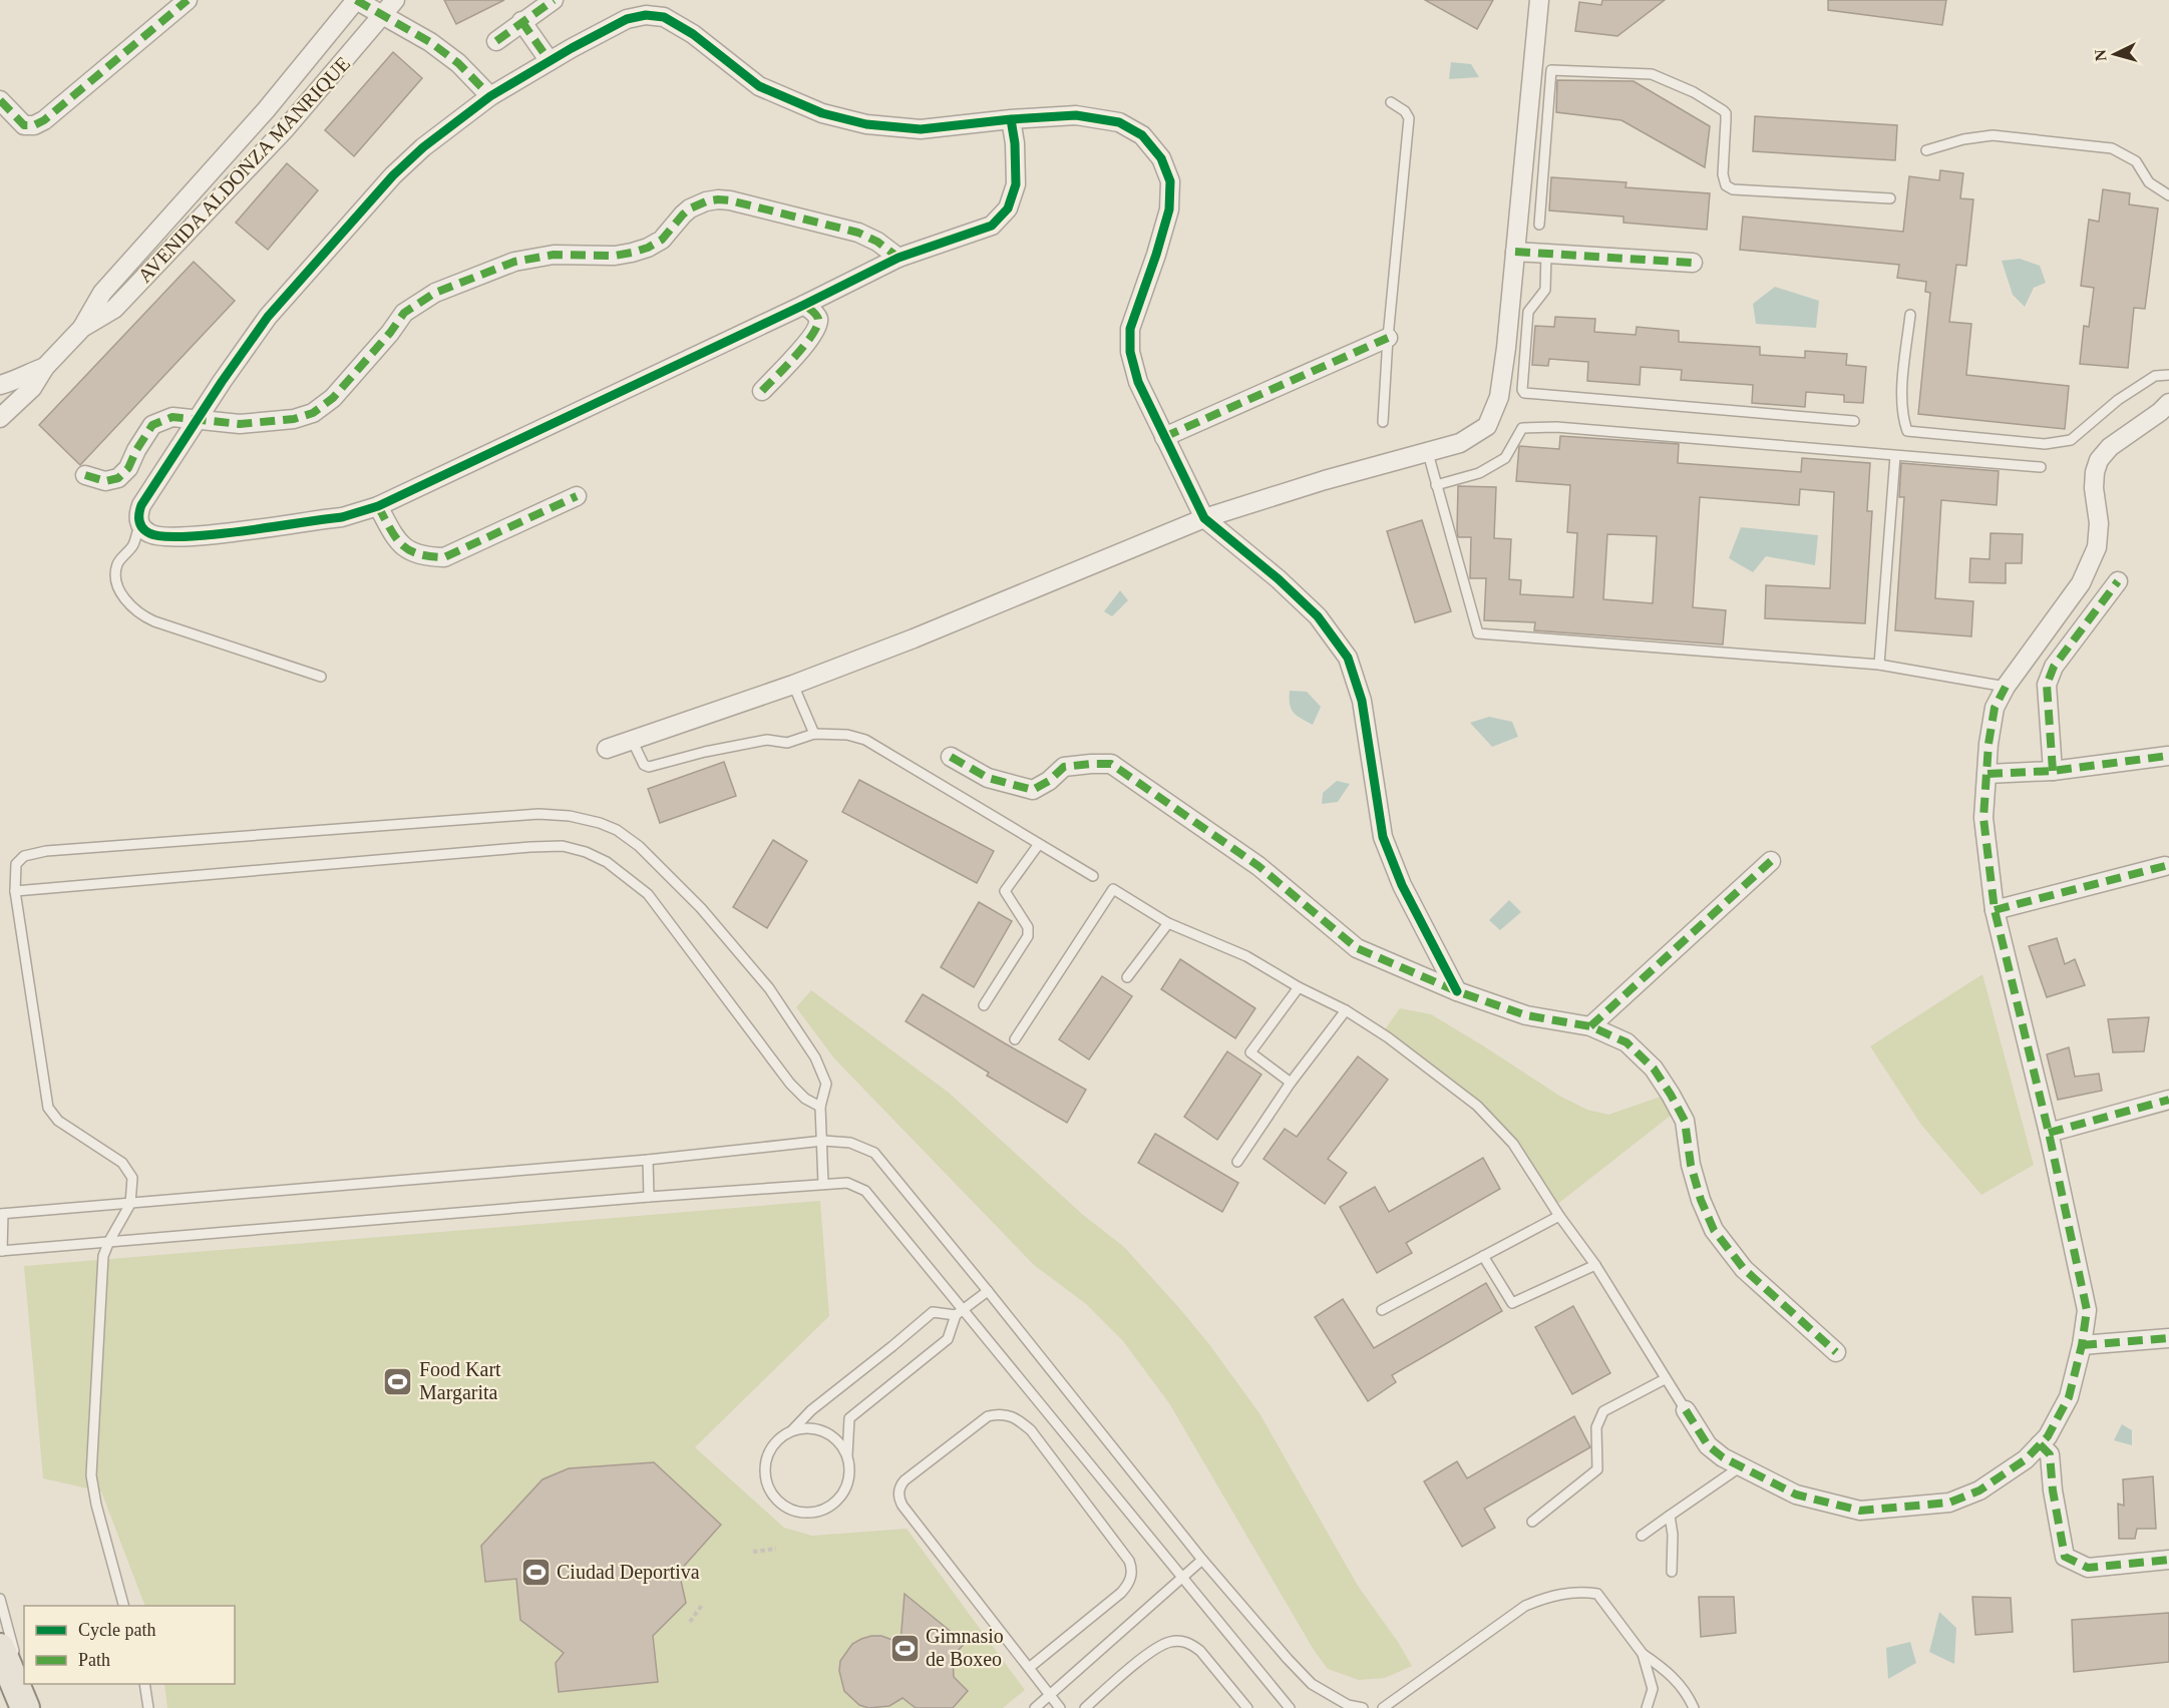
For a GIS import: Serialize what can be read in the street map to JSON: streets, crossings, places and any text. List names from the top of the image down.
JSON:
{
  "streets": {
    "street": ["AVENIDA ALDONZA MANRIQUE"]
  },
  "places": {
    "sports": ["Food Kart Margarita", "Ciudad Deportiva", "Gimnasio de Boxeo"]
  },
  "legend": ["Cycle path", "Path"],
  "north": "left"
}
